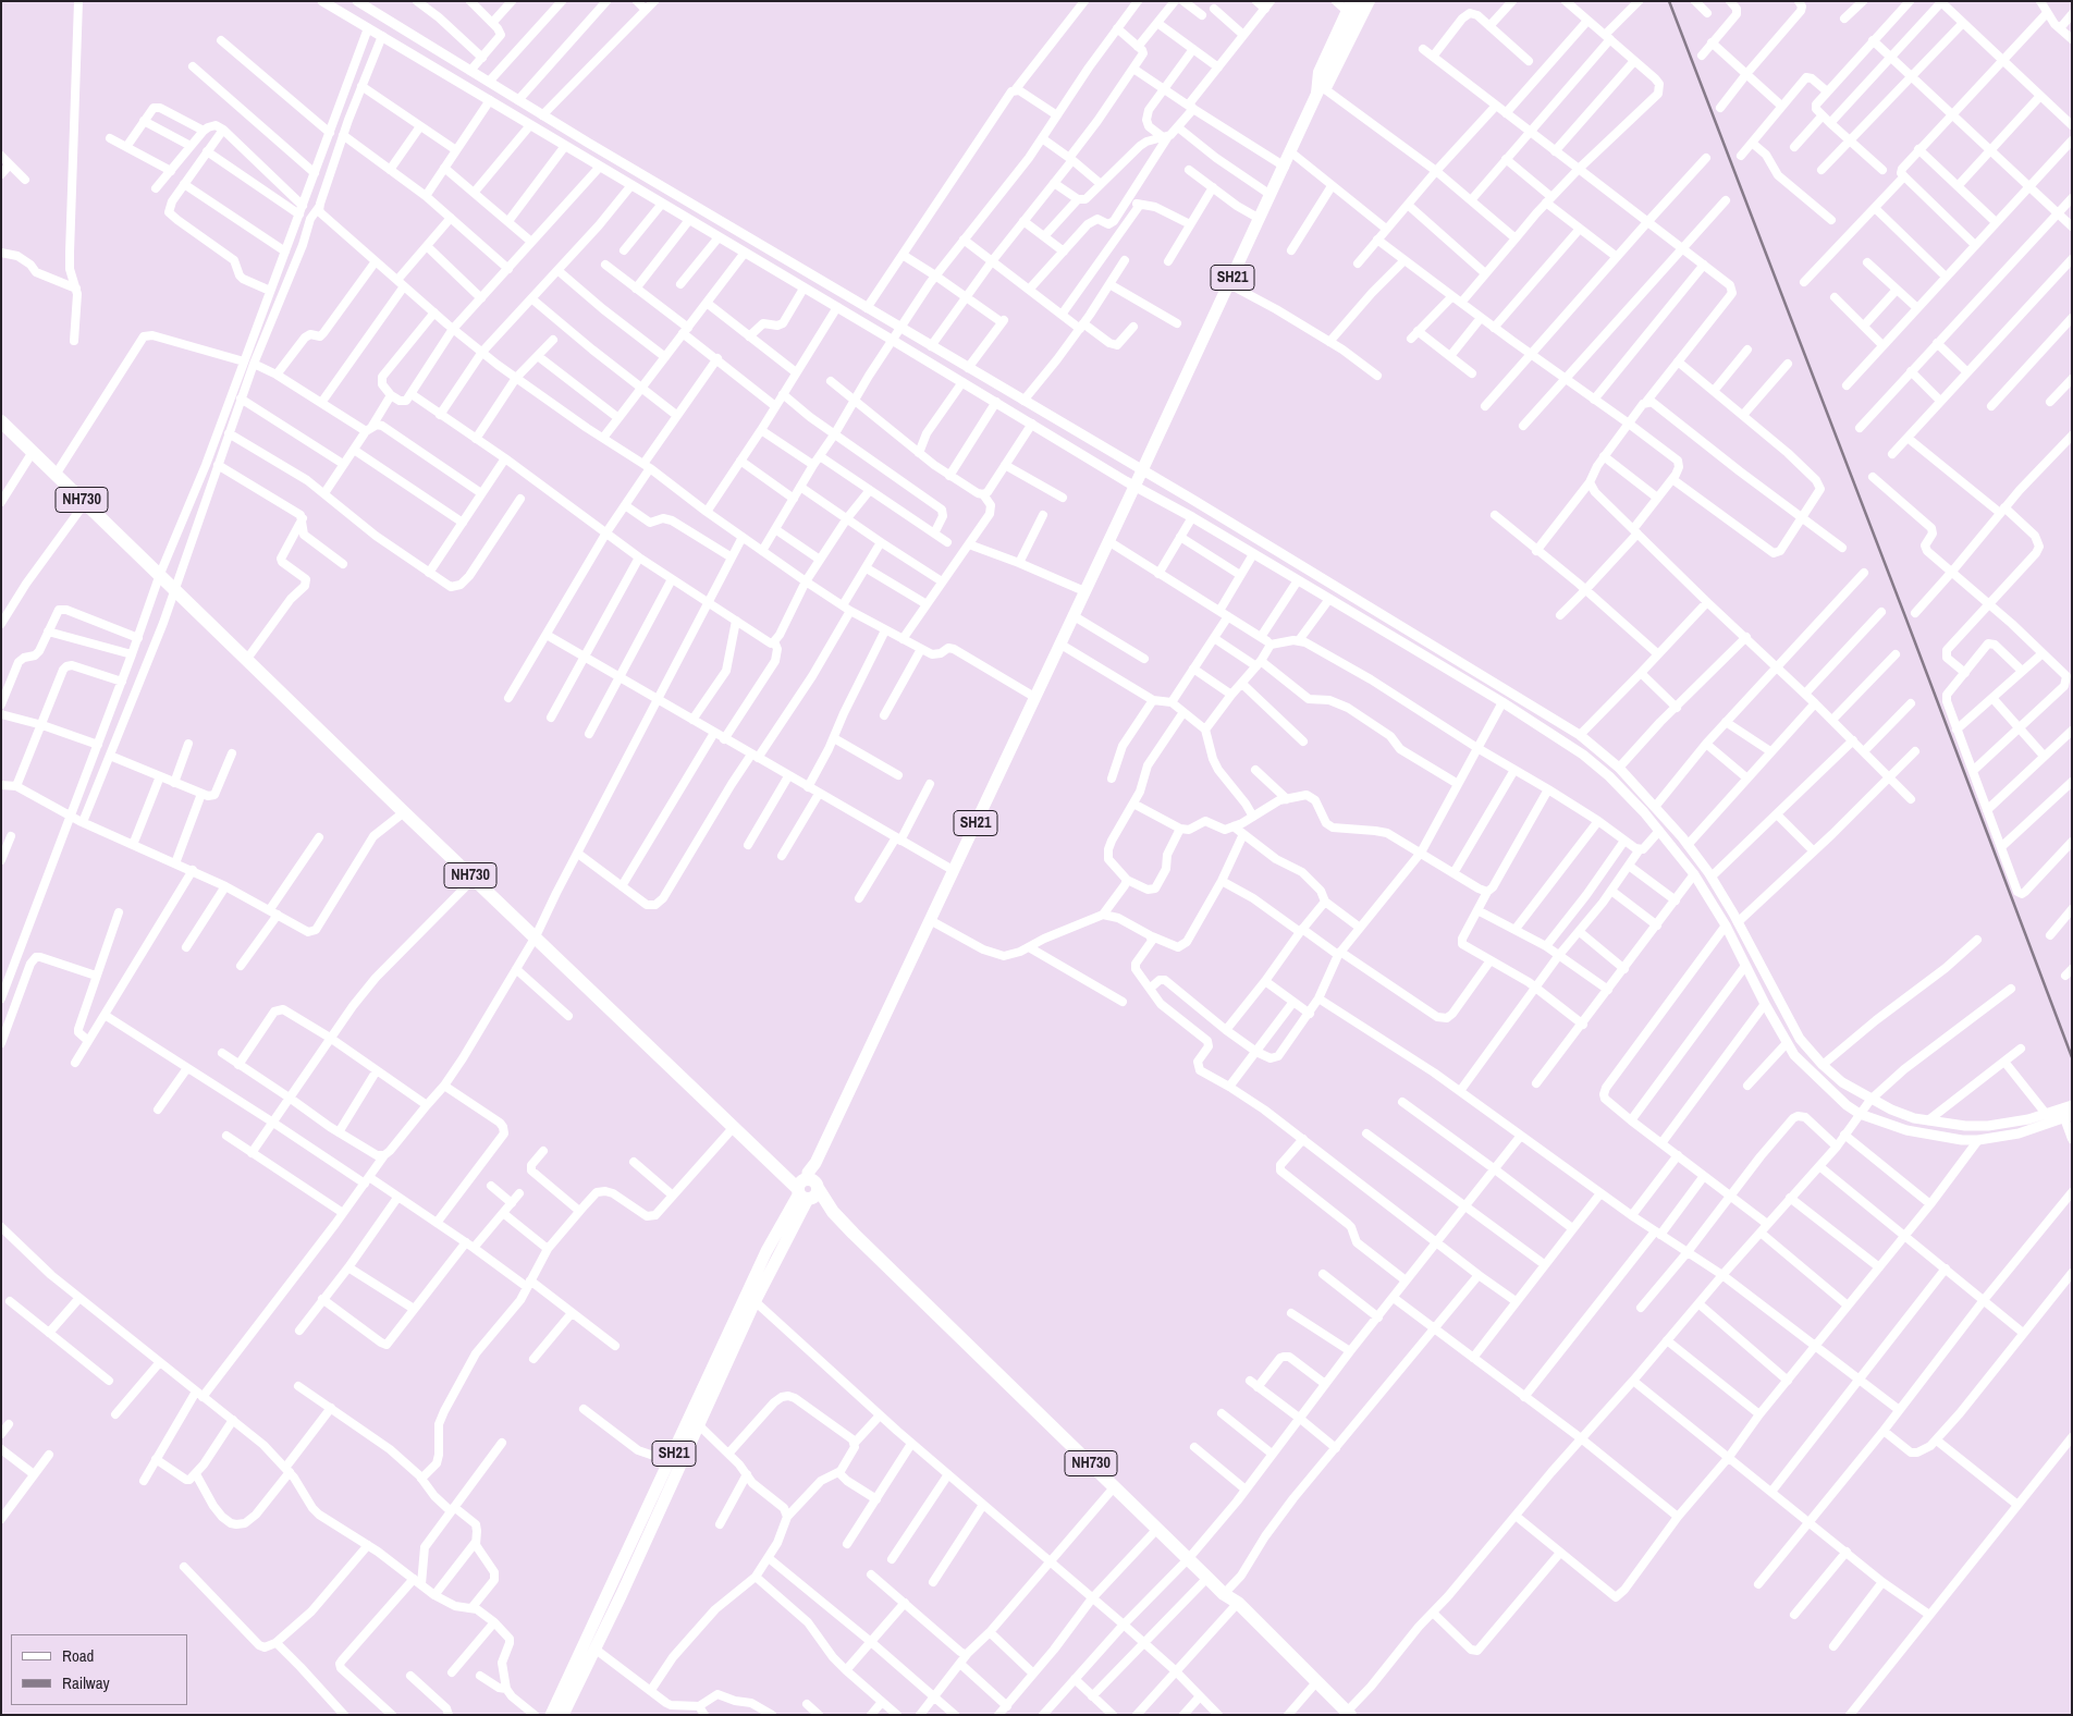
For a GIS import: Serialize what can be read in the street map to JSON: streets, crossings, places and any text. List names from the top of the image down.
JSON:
{
  "streets": {
    "highway": ["NH730"],
    "main road": ["SH21"]
  },
  "crossings": [
    ["SH21", "NH730"]
  ],
  "legend": ["Road", "Railway"]
}
